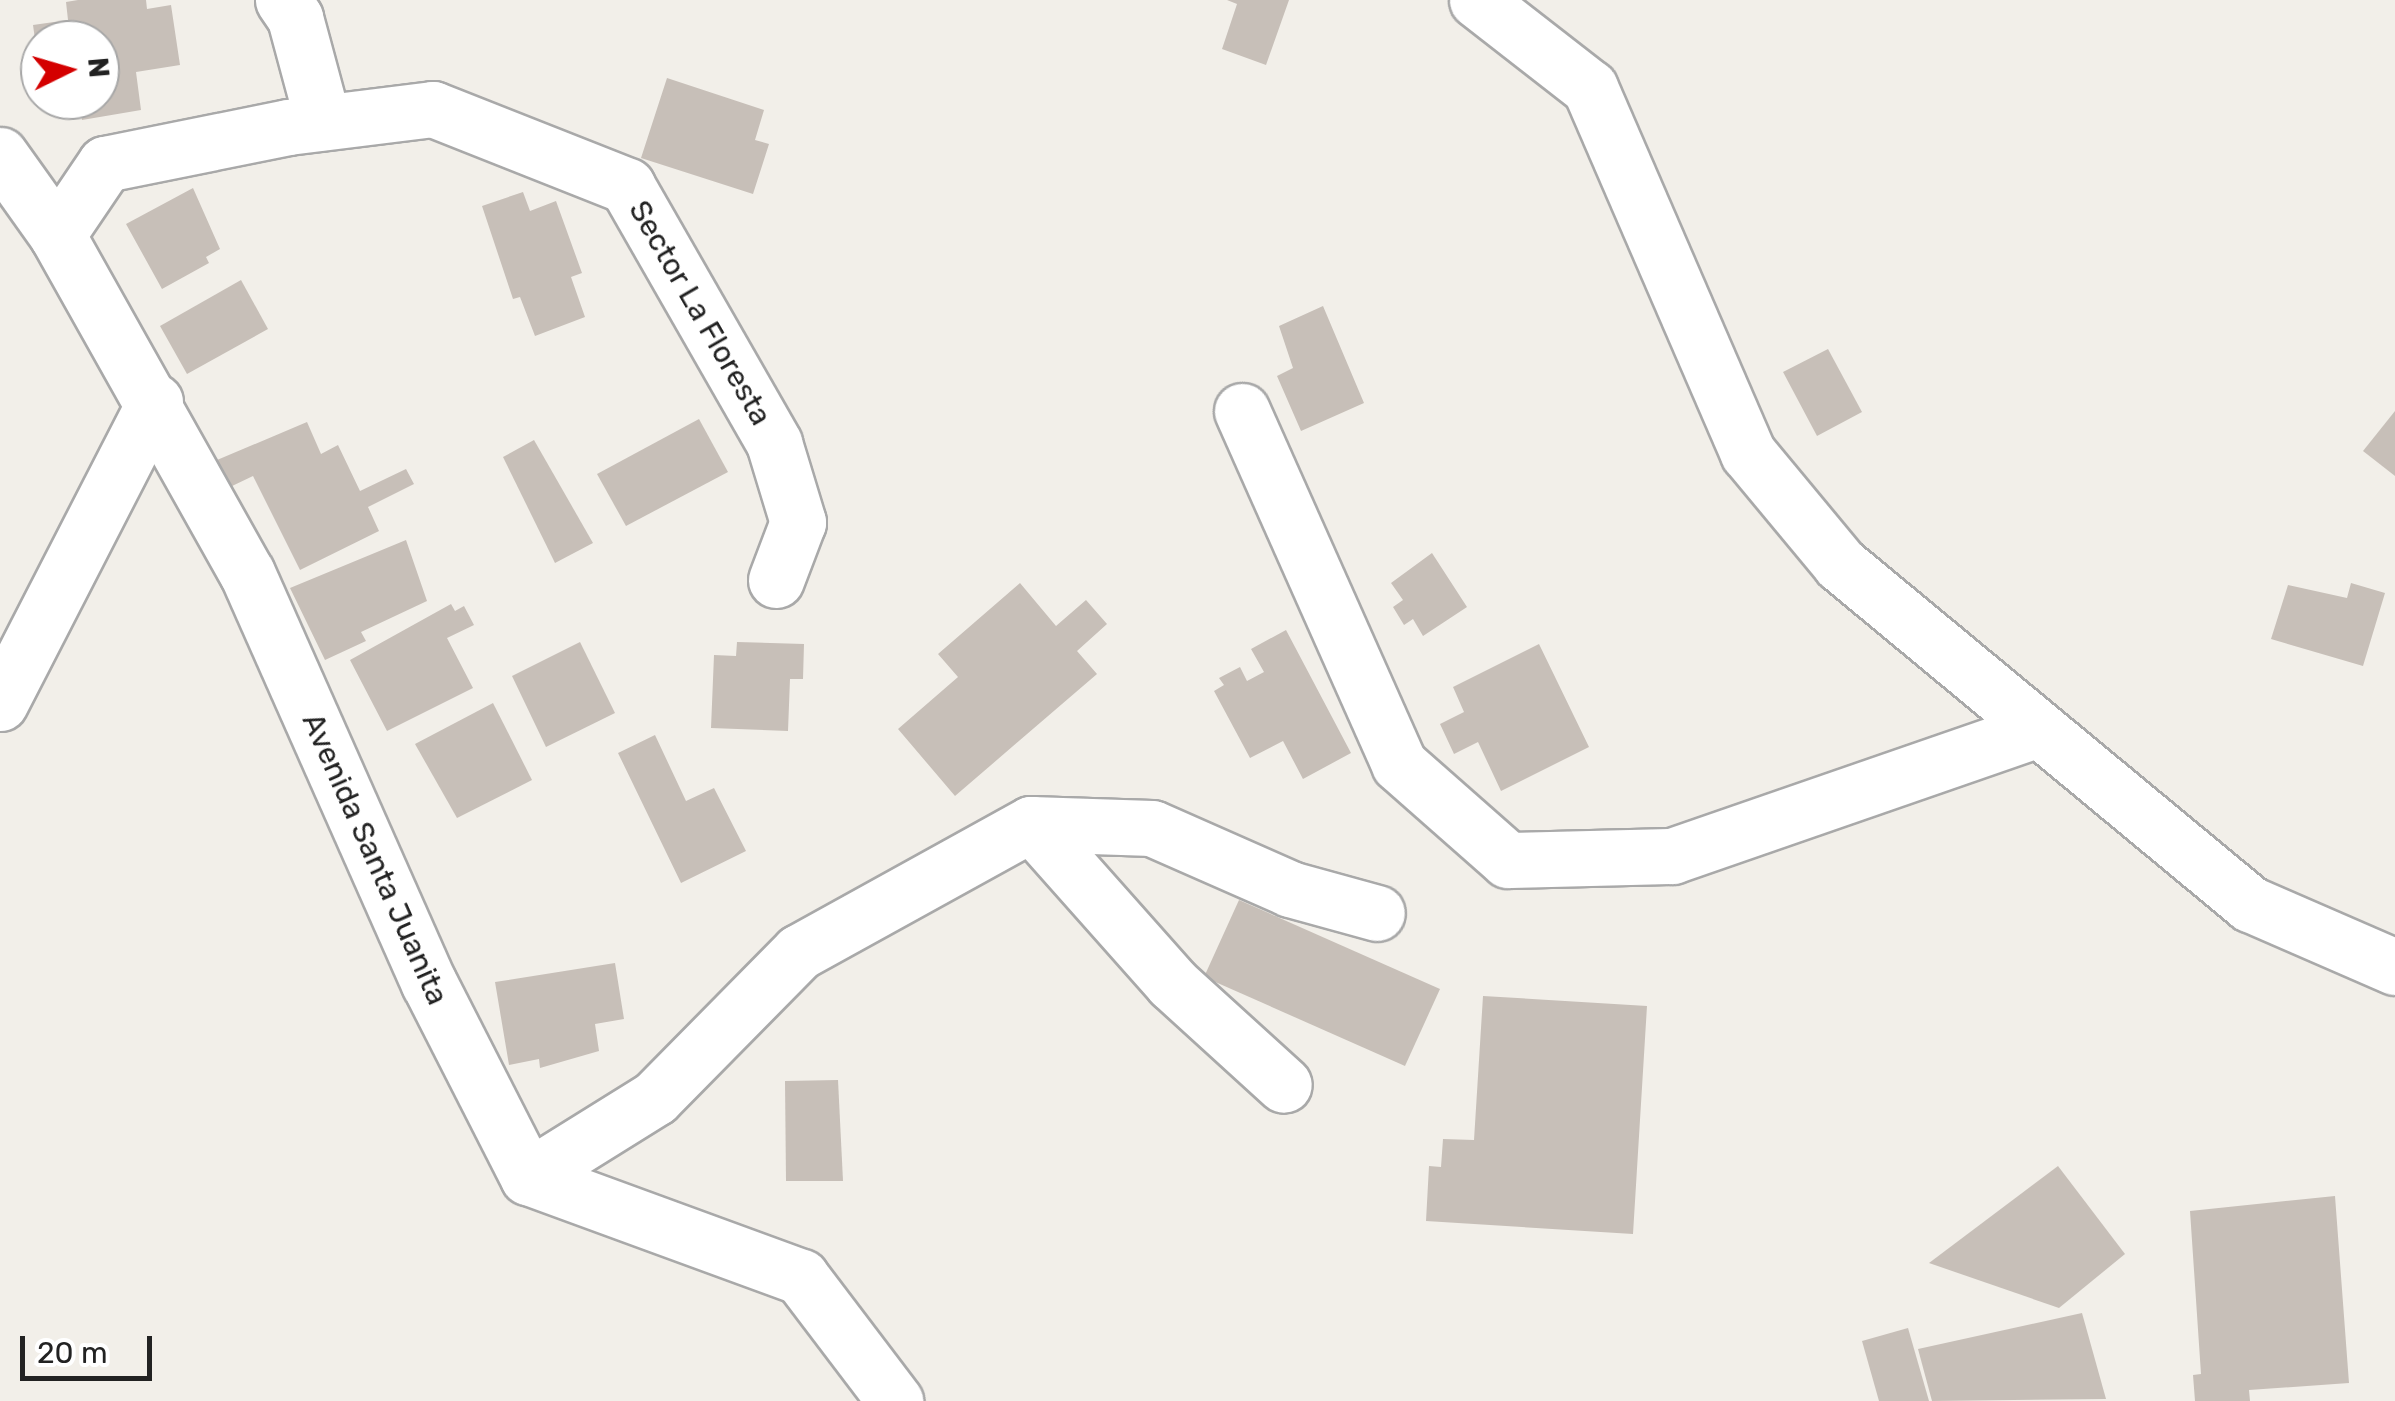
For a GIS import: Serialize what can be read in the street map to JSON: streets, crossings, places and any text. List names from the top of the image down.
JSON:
{
  "streets": {
    "street": ["Sector La Floresta", "Avenida Santa Juanita"]
  },
  "crossings": [
    ["Sector La Floresta", "Avenida Santa Juanita"]
  ],
  "scale_bar": "20 m",
  "north": "right"
}
